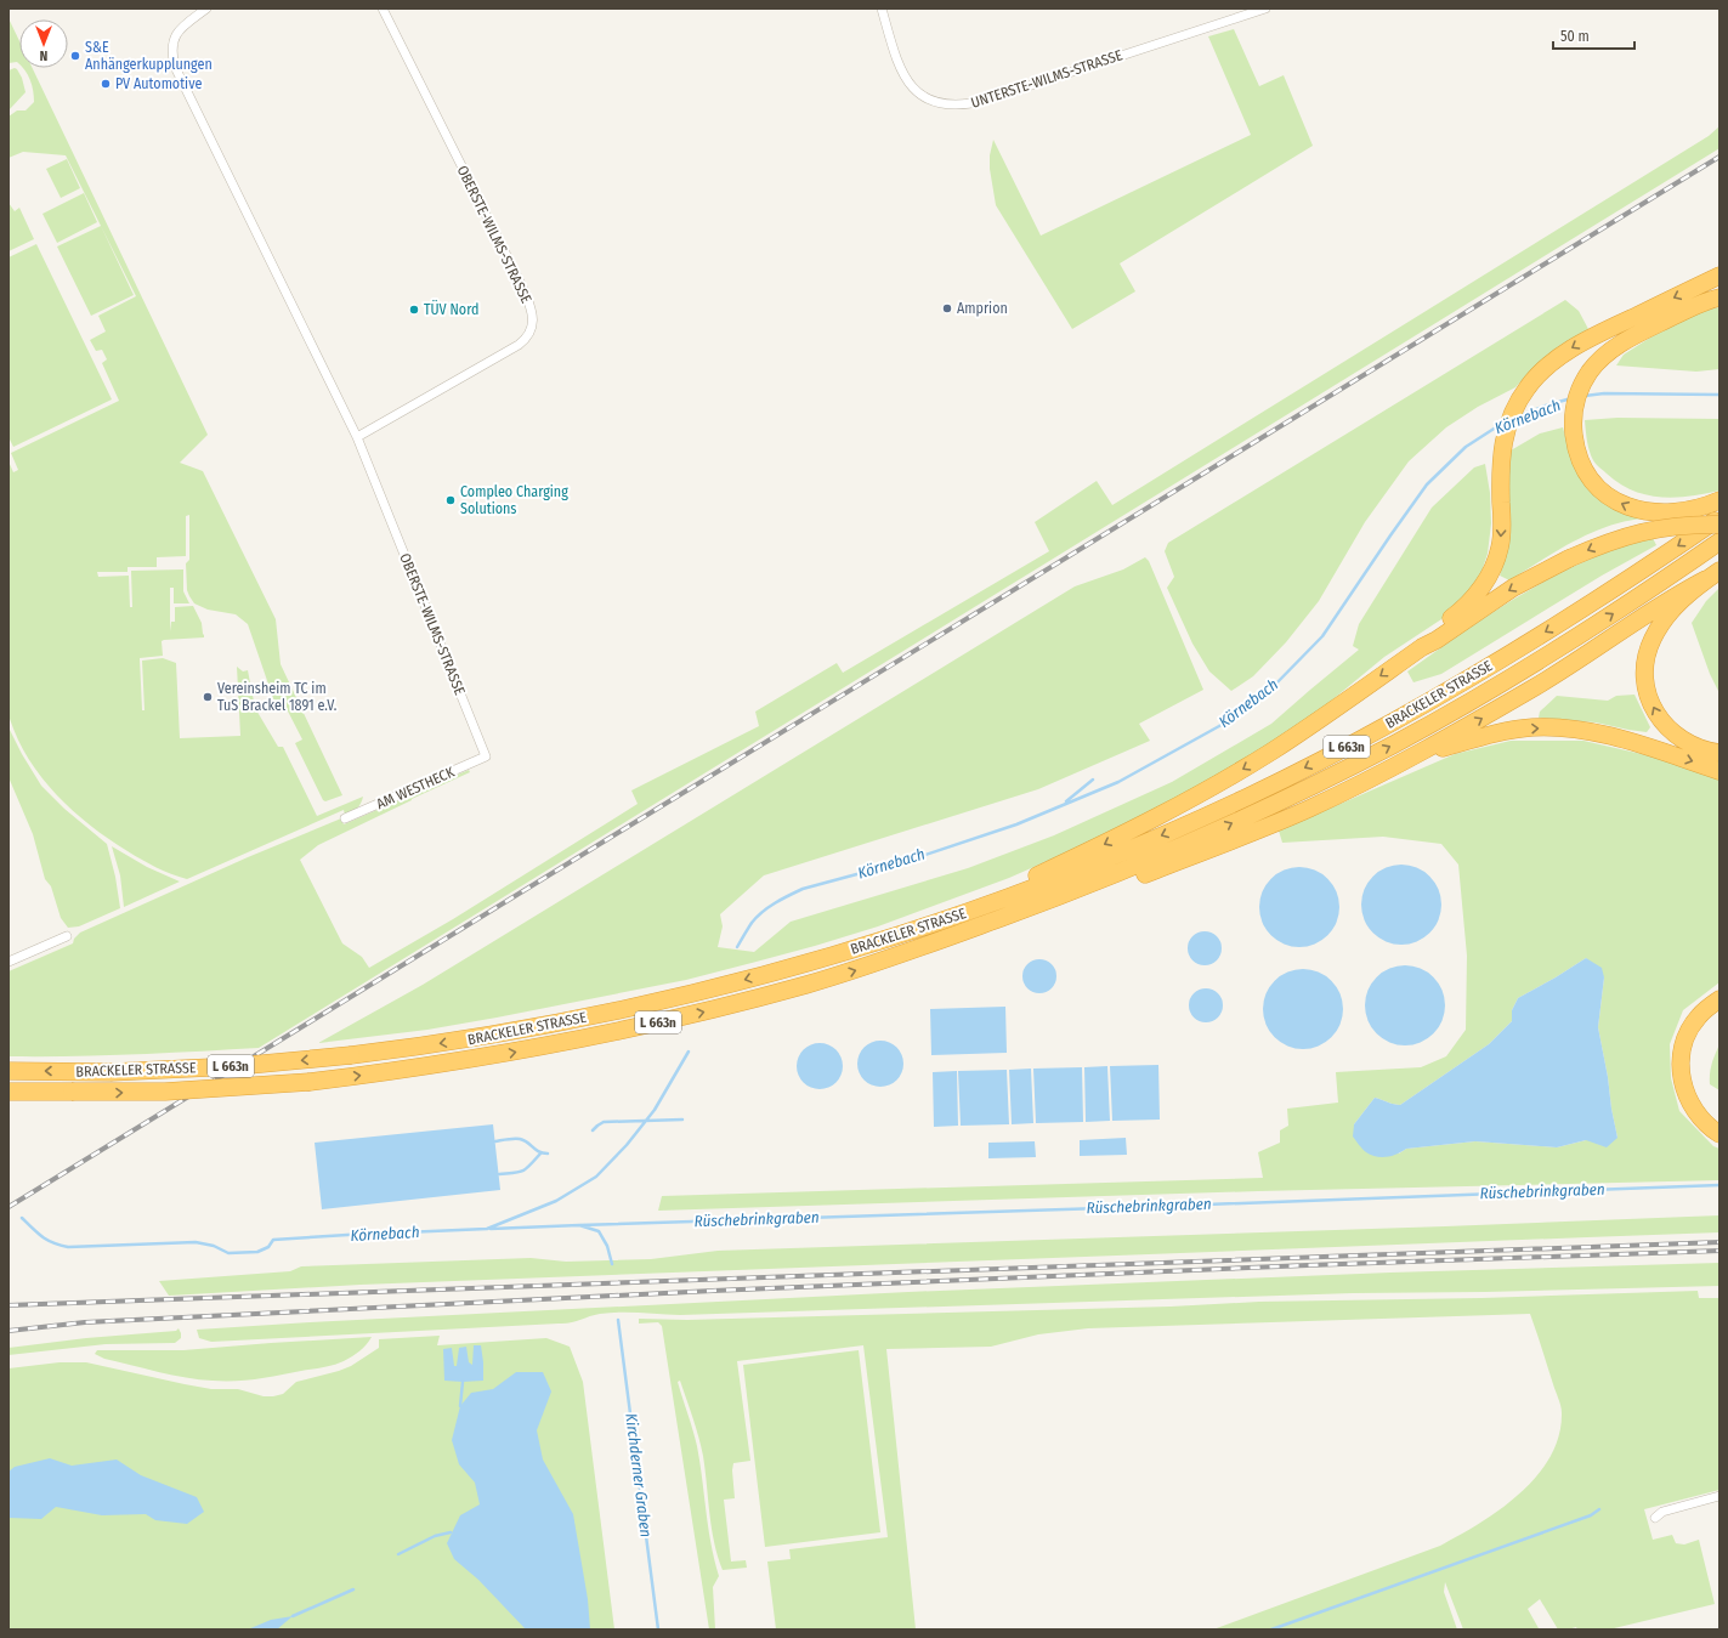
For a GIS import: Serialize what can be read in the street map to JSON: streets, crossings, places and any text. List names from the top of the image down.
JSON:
{
  "streets": {
    "highway": ["BRACKELER STRASSE", "L 663n"],
    "street": ["UNTERSTE-WILMS-STRASSE", "OBERSTE-WILMS-STRASSE", "AM WESTHECK"]
  },
  "crossings": [
    ["OBERSTE-WILMS-STRASSE", "AM WESTHECK"]
  ],
  "water": ["Körnebach", "Rüschebrinkgraben", "Kirchderner Graben"],
  "places": [
    "S&E Anhängerkupplungen",
    "PV Automotive",
    "Amprion",
    "TÜV Nord",
    "Compleo Charging Solutions",
    "Vereinsheim TC im TuS Brackel 1891 e.V."
  ],
  "scale_bar": "50 m",
  "north": "bottom"
}
